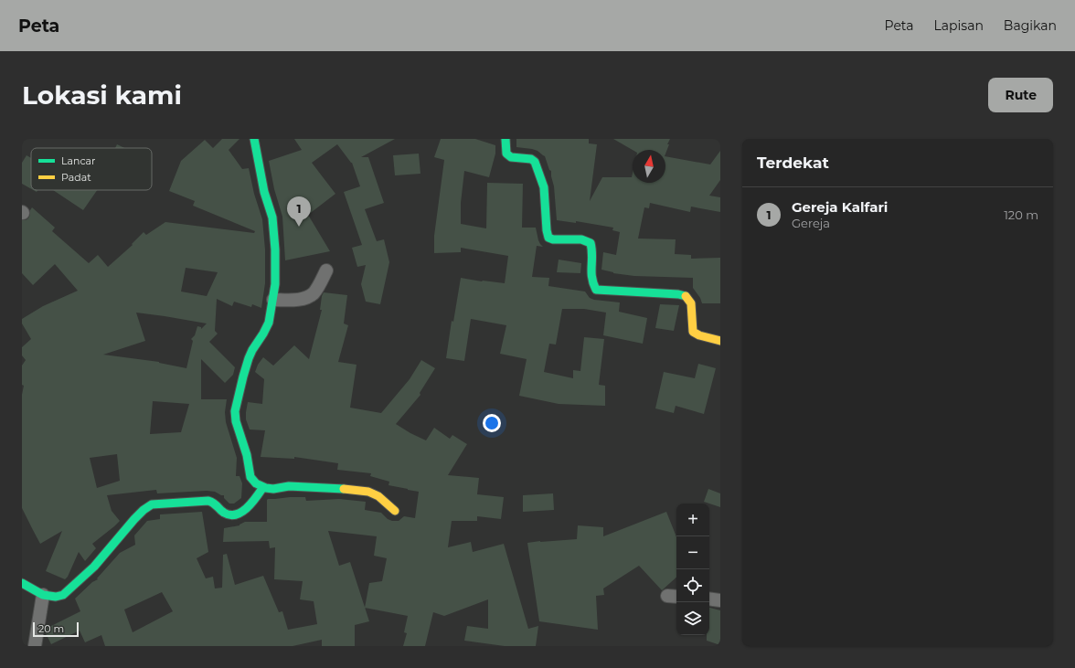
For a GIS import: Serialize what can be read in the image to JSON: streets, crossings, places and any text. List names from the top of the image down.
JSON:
{
  "legend": ["Lancar", "Padat"],
  "scale_bar": "20 m",
  "north": "top",
  "page": {
    "header": "Peta",
    "nav": ["Peta", "Lapisan", "Bagikan"],
    "buttons": "Rute",
    "title": "Lokasi kami",
    "heading": "Terdekat",
    "list": [
      {
        "mark": "1",
        "name": "Gereja Kalfari",
        "note": "Gereja",
        "value": "120 m"
      }
    ],
    "pins": "1",
    "map_buttons": ["+", "−"],
    "scale": "20 m"
  }
}
